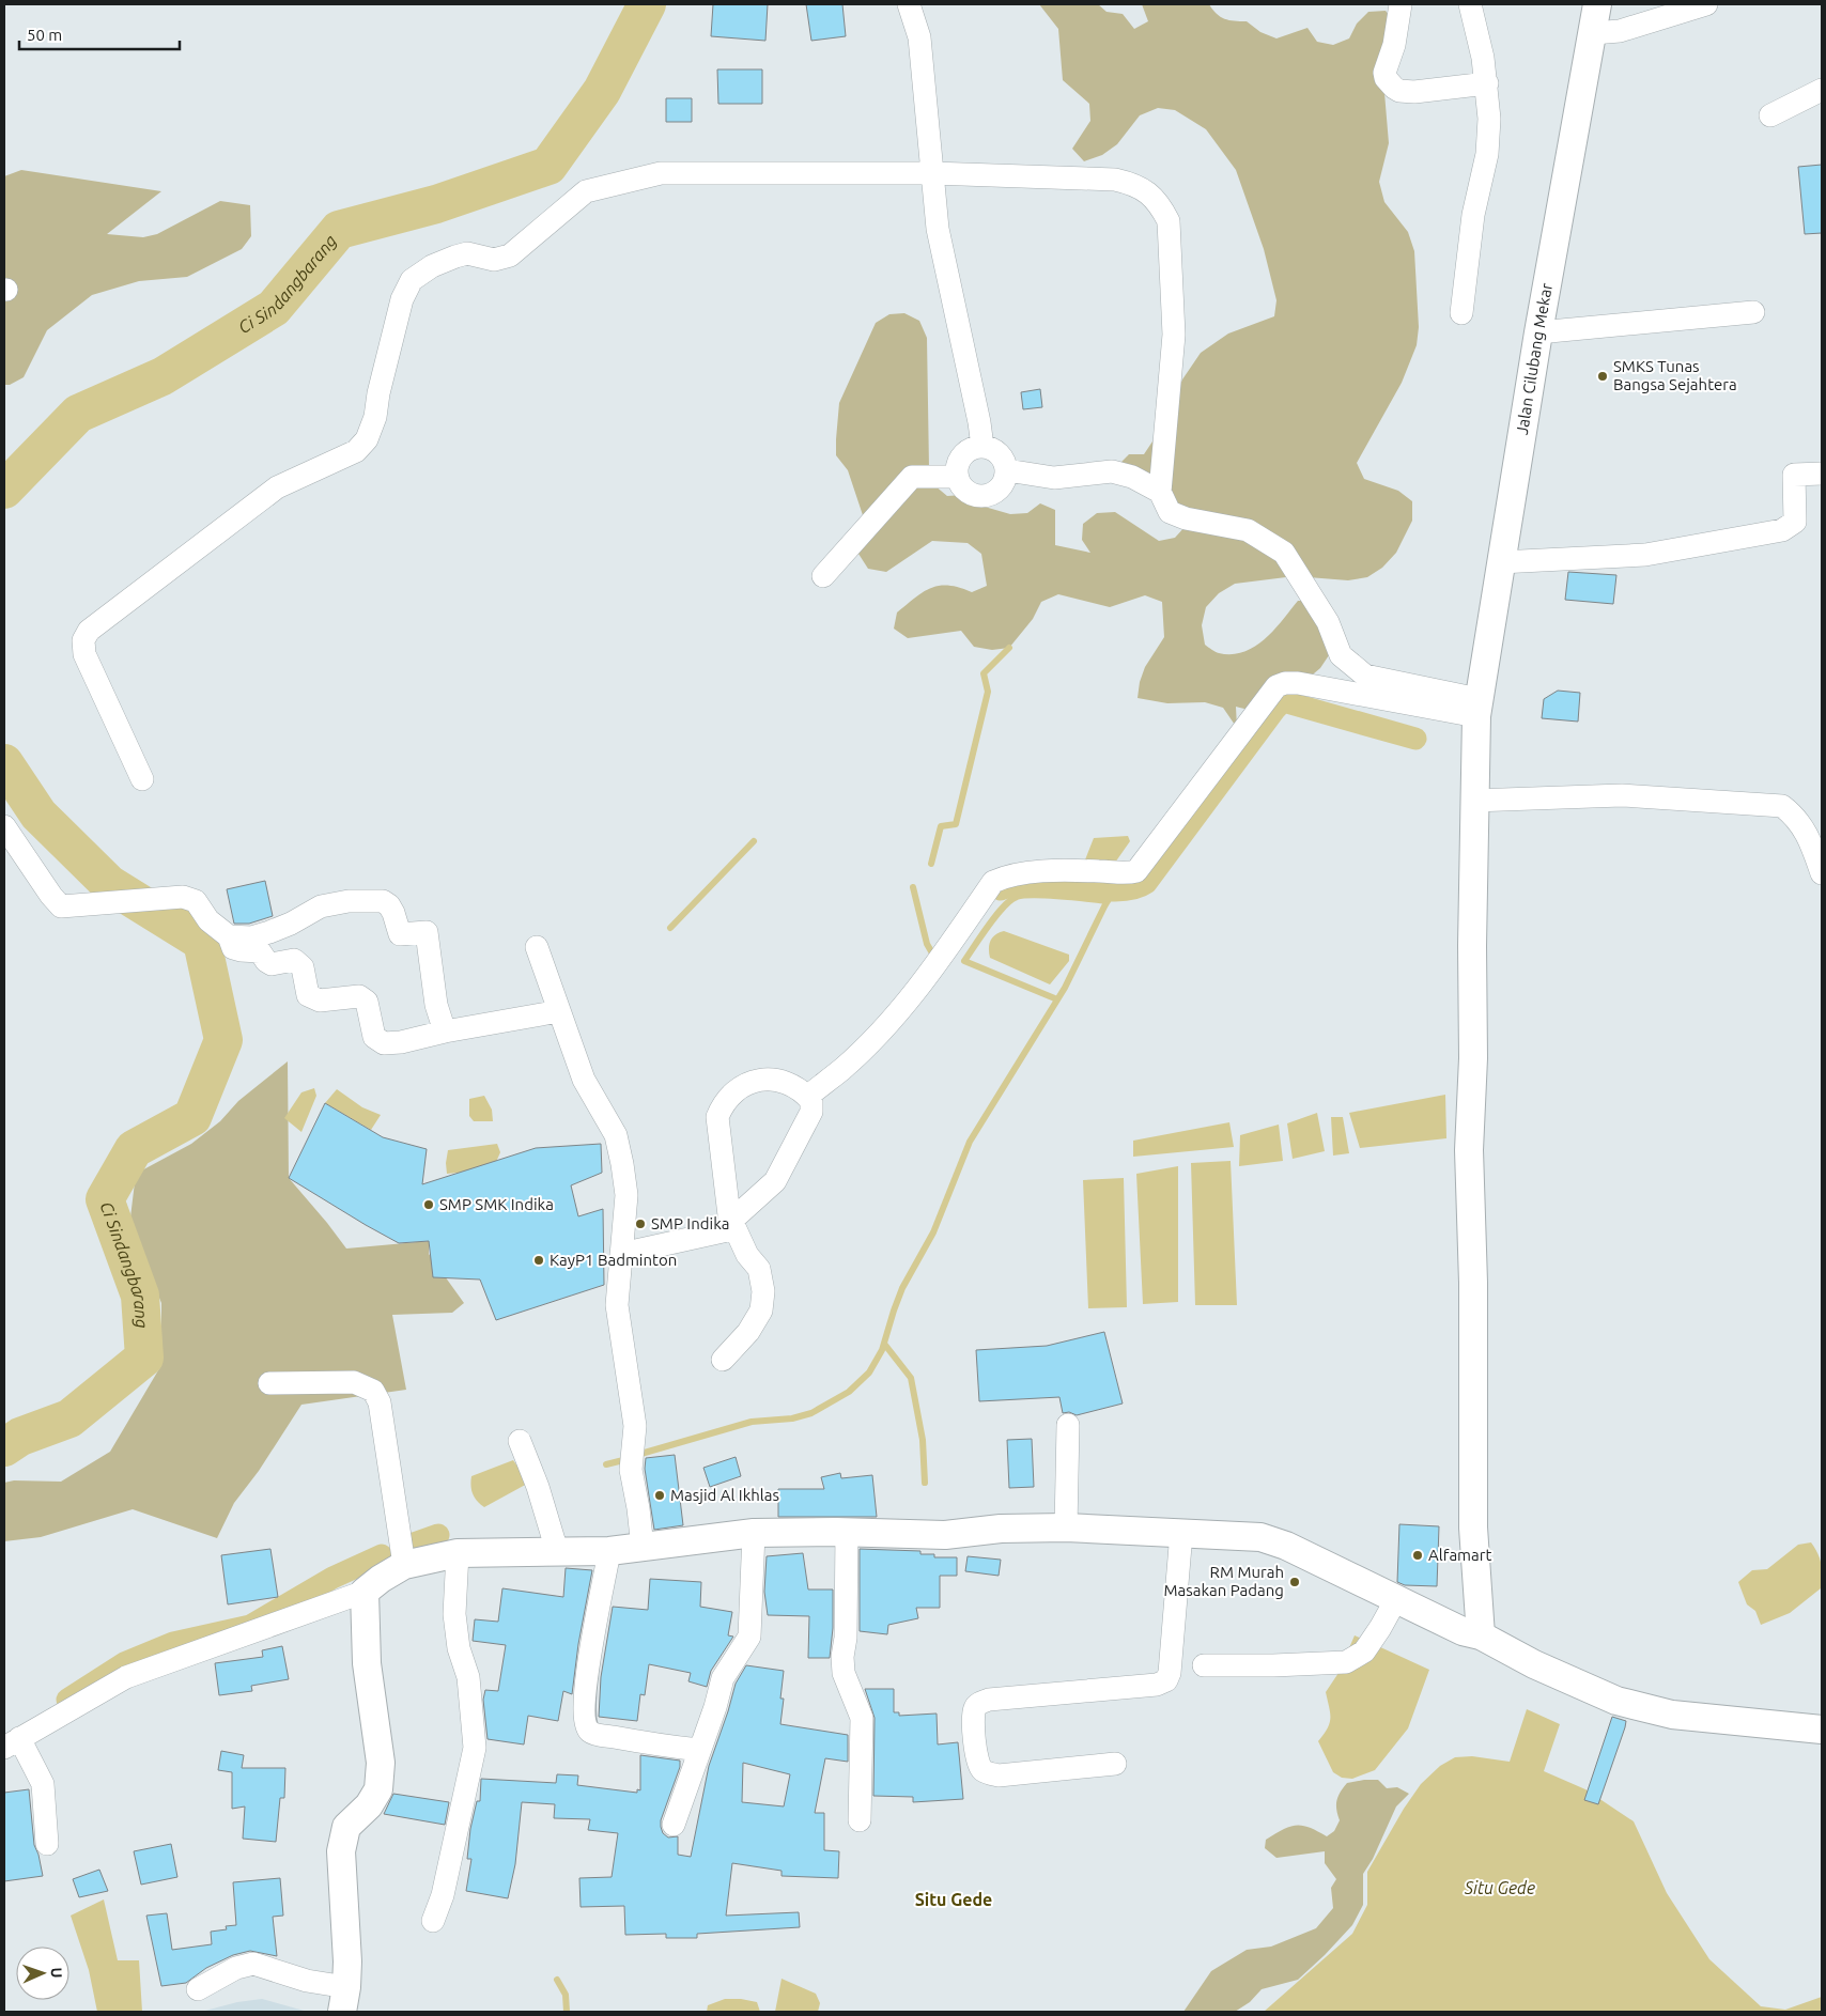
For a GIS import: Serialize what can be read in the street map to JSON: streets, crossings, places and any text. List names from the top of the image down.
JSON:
{
  "streets": {
    "street": ["Jalan Cilubang Mekar"]
  },
  "districts": ["Situ Gede"],
  "water": ["Ci Sindangbarang", "Situ Gede"],
  "places": [
    "SMKS Tunas Bangsa Sejahtera",
    "SMP SMK Indika",
    "SMP Indika",
    "KayP1 Badminton",
    "Masjid Al Ikhlas",
    "Alfamart",
    "RM Murah Masakan Padang"
  ],
  "scale_bar": "50 m",
  "north": "right"
}
